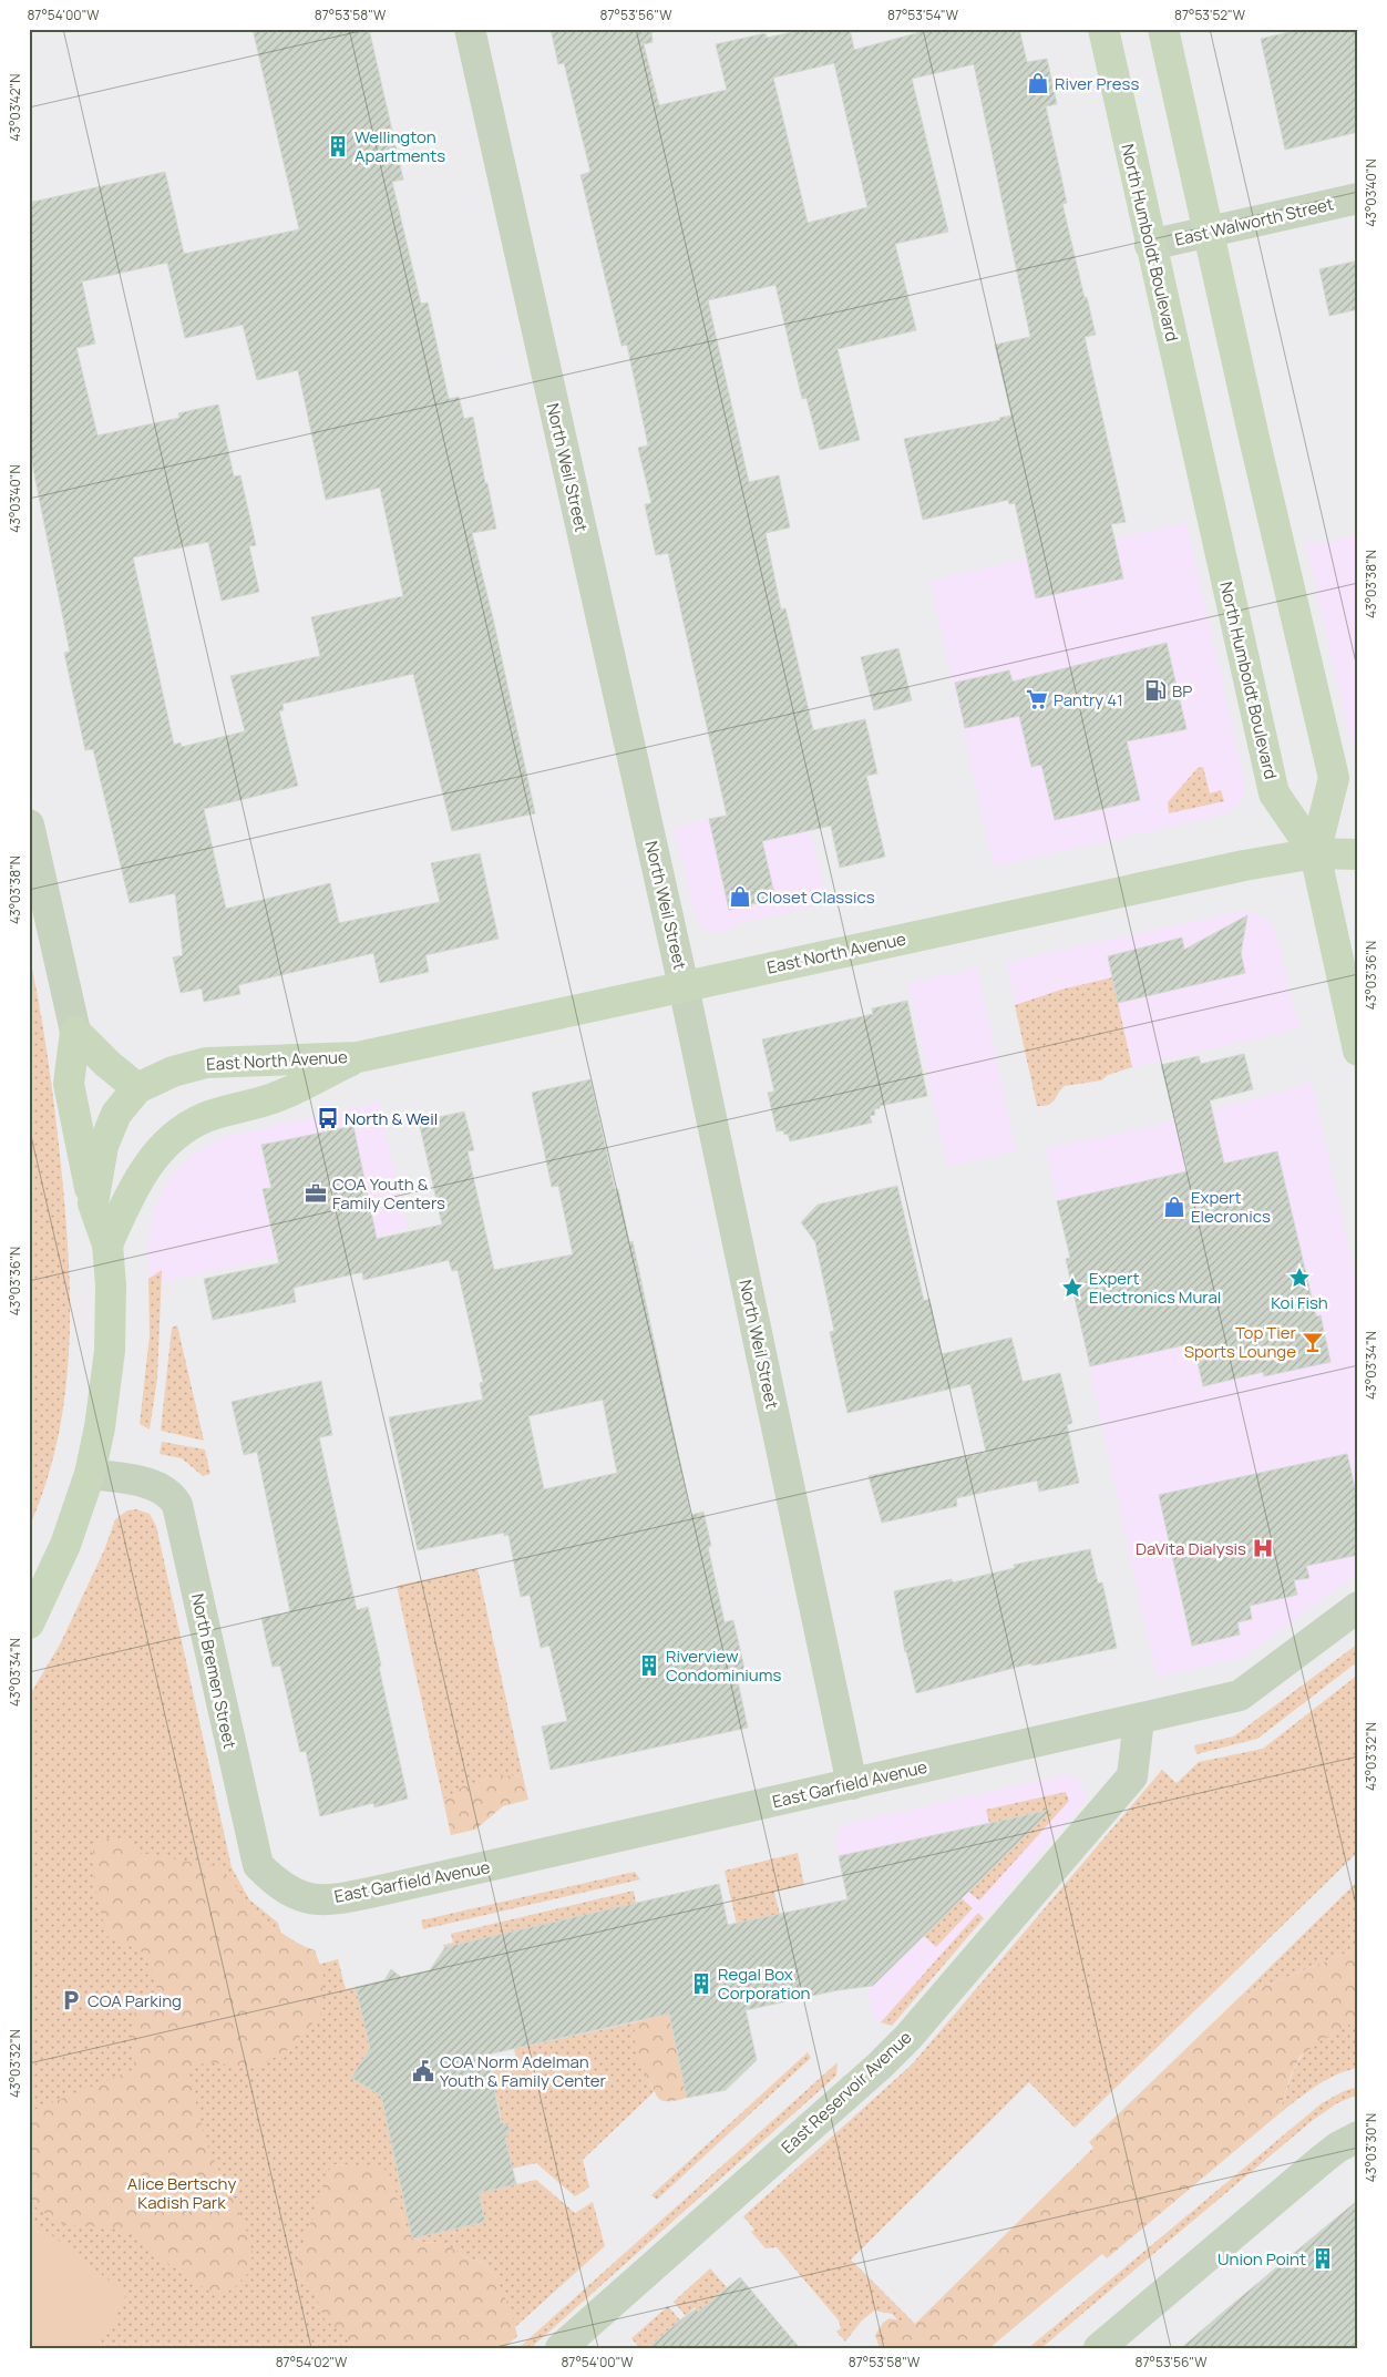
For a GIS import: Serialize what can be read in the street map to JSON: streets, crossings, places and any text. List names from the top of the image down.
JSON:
{
  "streets": {
    "main road": ["North Humboldt Boulevard", "East North Avenue"],
    "street": [
      "East Walworth Street",
      "North Weil Street",
      "North Bremen Street",
      "East Garfield Avenue",
      "East Reservoir Avenue"
    ]
  },
  "crossings": [
    ["East Walworth Street", "North Humboldt Boulevard"],
    ["North Humboldt Boulevard", "East North Avenue"],
    ["North Weil Street", "East North Avenue"],
    ["North Weil Street", "East Garfield Avenue"],
    ["East North Avenue", "North Bremen Street"],
    ["North Bremen Street", "East Garfield Avenue"],
    ["East Garfield Avenue", "East Reservoir Avenue"]
  ],
  "parks": ["Alice Bertschy Kadish Park"],
  "places": {
    "shop": ["River Press", "Closet Classics", "Expert Elecronics"],
    "building": [
      "Wellington Apartments",
      "Riverview Condominiums",
      "Regal Box Corporation",
      "Union Point"
    ],
    "fuel station": ["BP"],
    "supermarket": ["Pantry 41"],
    "bus stop": ["North & Weil"],
    "office": ["COA Youth & Family Centers"],
    "place": ["Koi Fish", "Expert Electronics Mural"],
    "bar": ["Top Tier Sports Lounge"],
    "hospital": ["DaVita Dialysis"],
    "parking": ["COA Parking"],
    "public building": ["COA Norm Adelman Youth & Family Center"]
  },
  "coordinates": [
    "87°54'00\"W",
    "87°53'58\"W",
    "87°53'56\"W",
    "87°53'54\"W",
    "87°53'52\"W",
    "43°03'42\"N",
    "43°03'40\"N",
    "43°03'38\"N",
    "43°03'36\"N",
    "43°03'34\"N",
    "43°03'32\"N",
    "43°03'30\"N",
    "87°54'02\"W"
  ]
}
